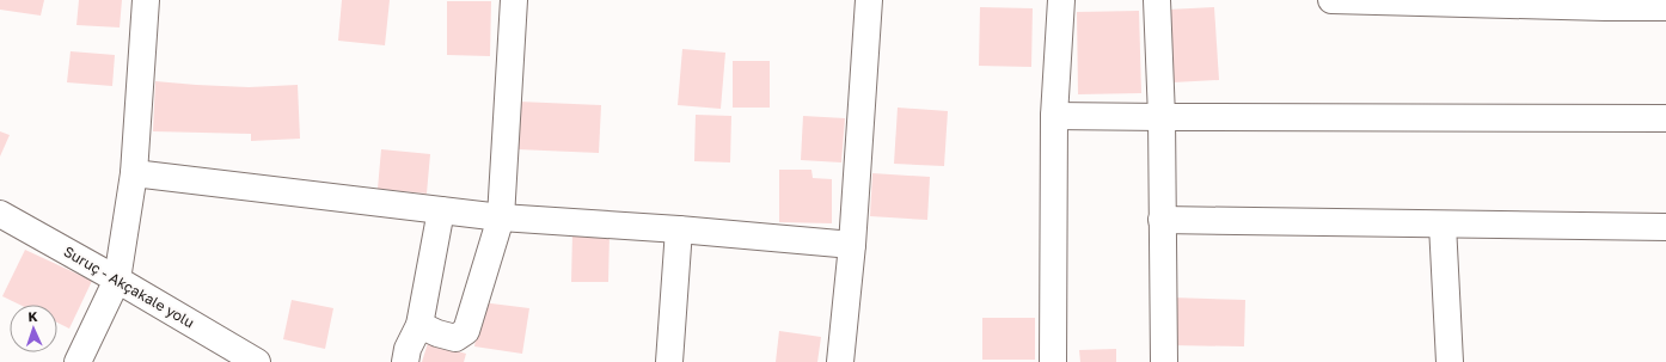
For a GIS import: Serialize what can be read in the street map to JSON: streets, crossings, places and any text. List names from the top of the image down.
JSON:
{
  "streets": {
    "street": ["Suruç - Akçakale yolu"]
  },
  "north": "top"
}
